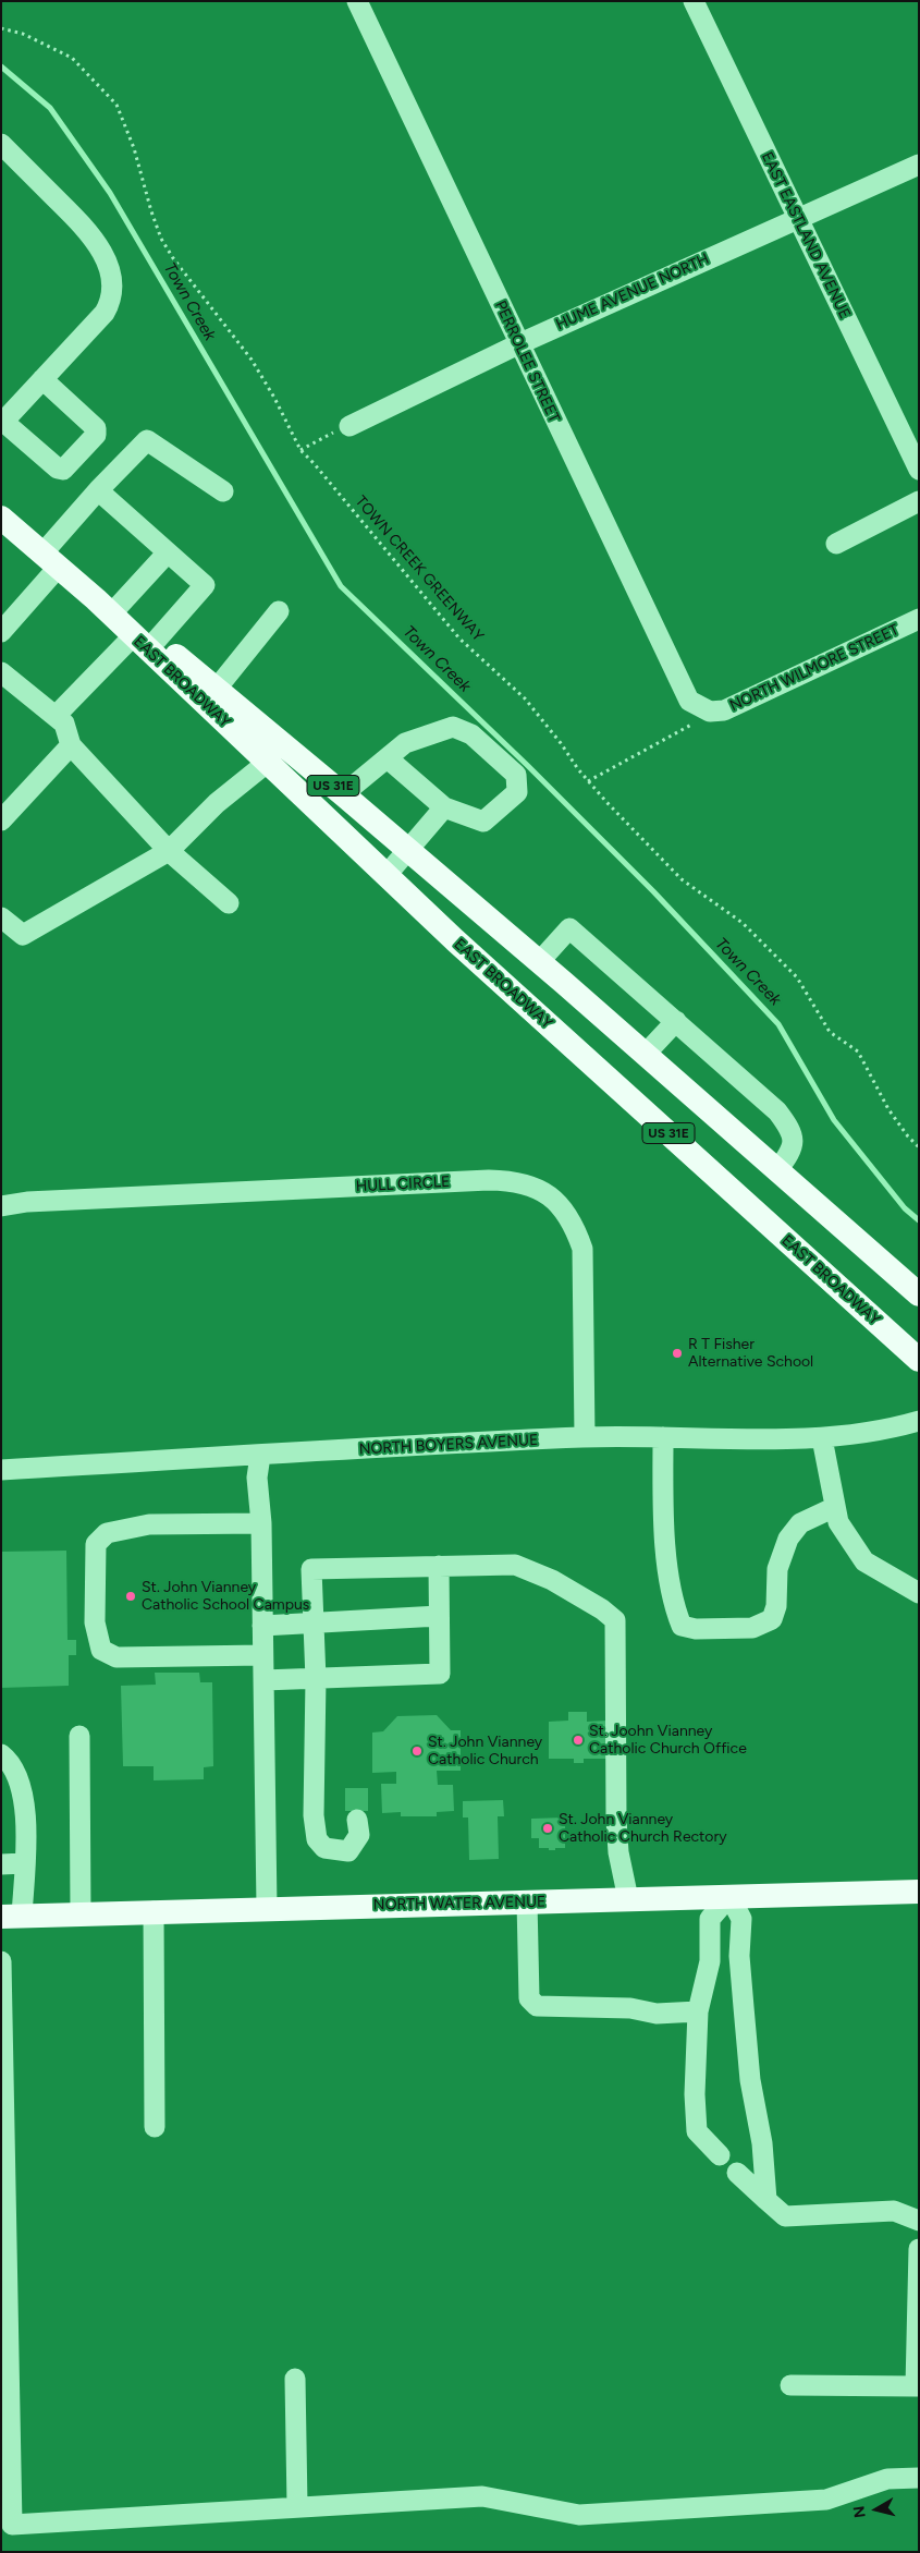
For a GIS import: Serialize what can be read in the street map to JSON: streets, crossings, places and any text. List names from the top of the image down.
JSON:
{
  "streets": {
    "main road": ["EAST BROADWAY", "US 31E", "NORTH WATER AVENUE"],
    "street": [
      "EAST EASTLAND AVENUE",
      "HUME AVENUE NORTH",
      "PERROLEE STREET",
      "NORTH WILMORE STREET",
      "HULL CIRCLE",
      "NORTH BOYERS AVENUE"
    ],
    "path": ["TOWN CREEK GREENWAY"]
  },
  "crossings": [
    ["EAST EASTLAND AVENUE", "HUME AVENUE NORTH"],
    ["HUME AVENUE NORTH", "PERROLEE STREET"],
    ["PERROLEE STREET", "NORTH WILMORE STREET"],
    ["HULL CIRCLE", "NORTH BOYERS AVENUE"]
  ],
  "water": ["Town Creek"],
  "places": [
    "R T Fisher Alternative School",
    "St. John Vianney Catholic School Campus",
    "St. Joohn Vianney Catholic Church Office",
    "St. John Vianney Catholic Church",
    "St. John Vianney Catholic Church Rectory"
  ],
  "north": "left"
}
